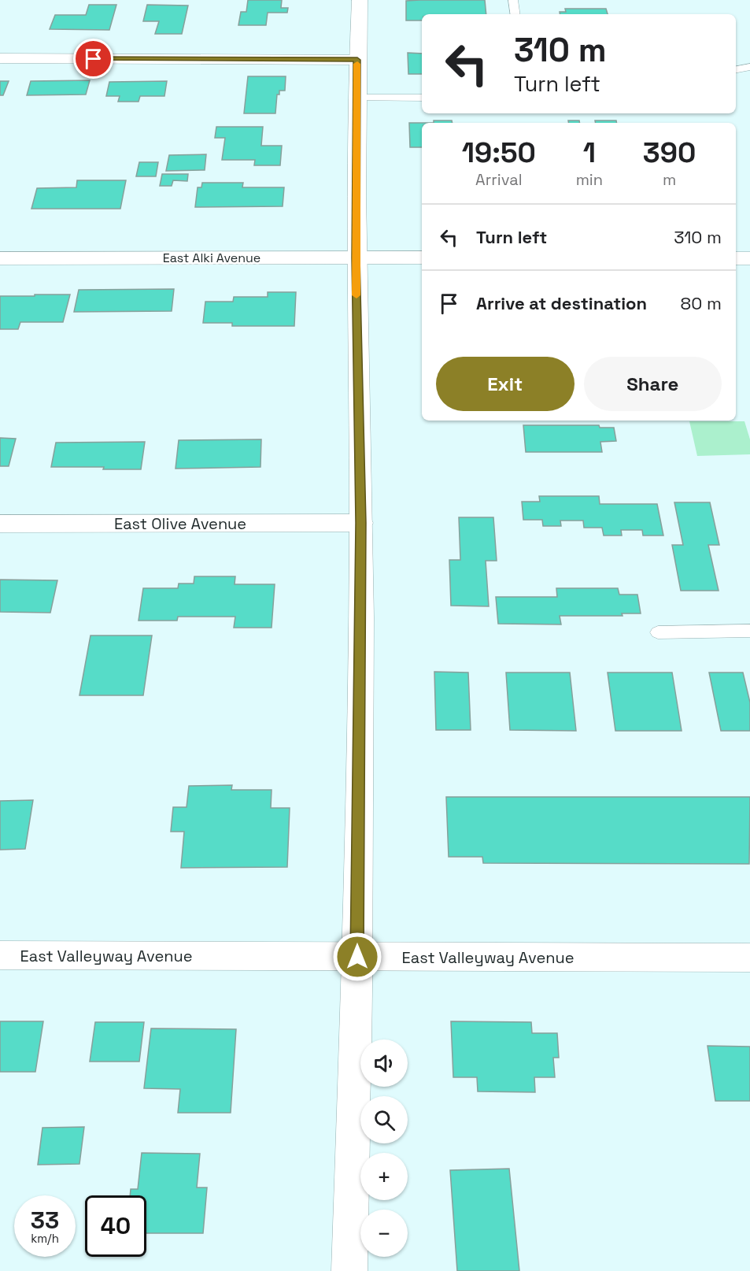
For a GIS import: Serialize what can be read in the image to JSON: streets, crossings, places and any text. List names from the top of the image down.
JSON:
{
  "streets": {
    "street": ["East Alki Avenue", "East Olive Avenue", "East Valleyway Avenue"]
  },
  "page": {
    "turn": ["310 m", "Turn left"],
    "eta": [
      "19:50",
      "Arrival",
      "1",
      "min",
      "390",
      "m"
    ],
    "list": [
      {
        "name": "Turn left",
        "value": "310 m"
      },
      {
        "name": "Arrive at destination",
        "value": "80 m"
      }
    ],
    "buttons": ["Exit", "Share"],
    "map_buttons": ["+", "−"],
    "speed": "33 km/h",
    "limit": "40"
  }
}
